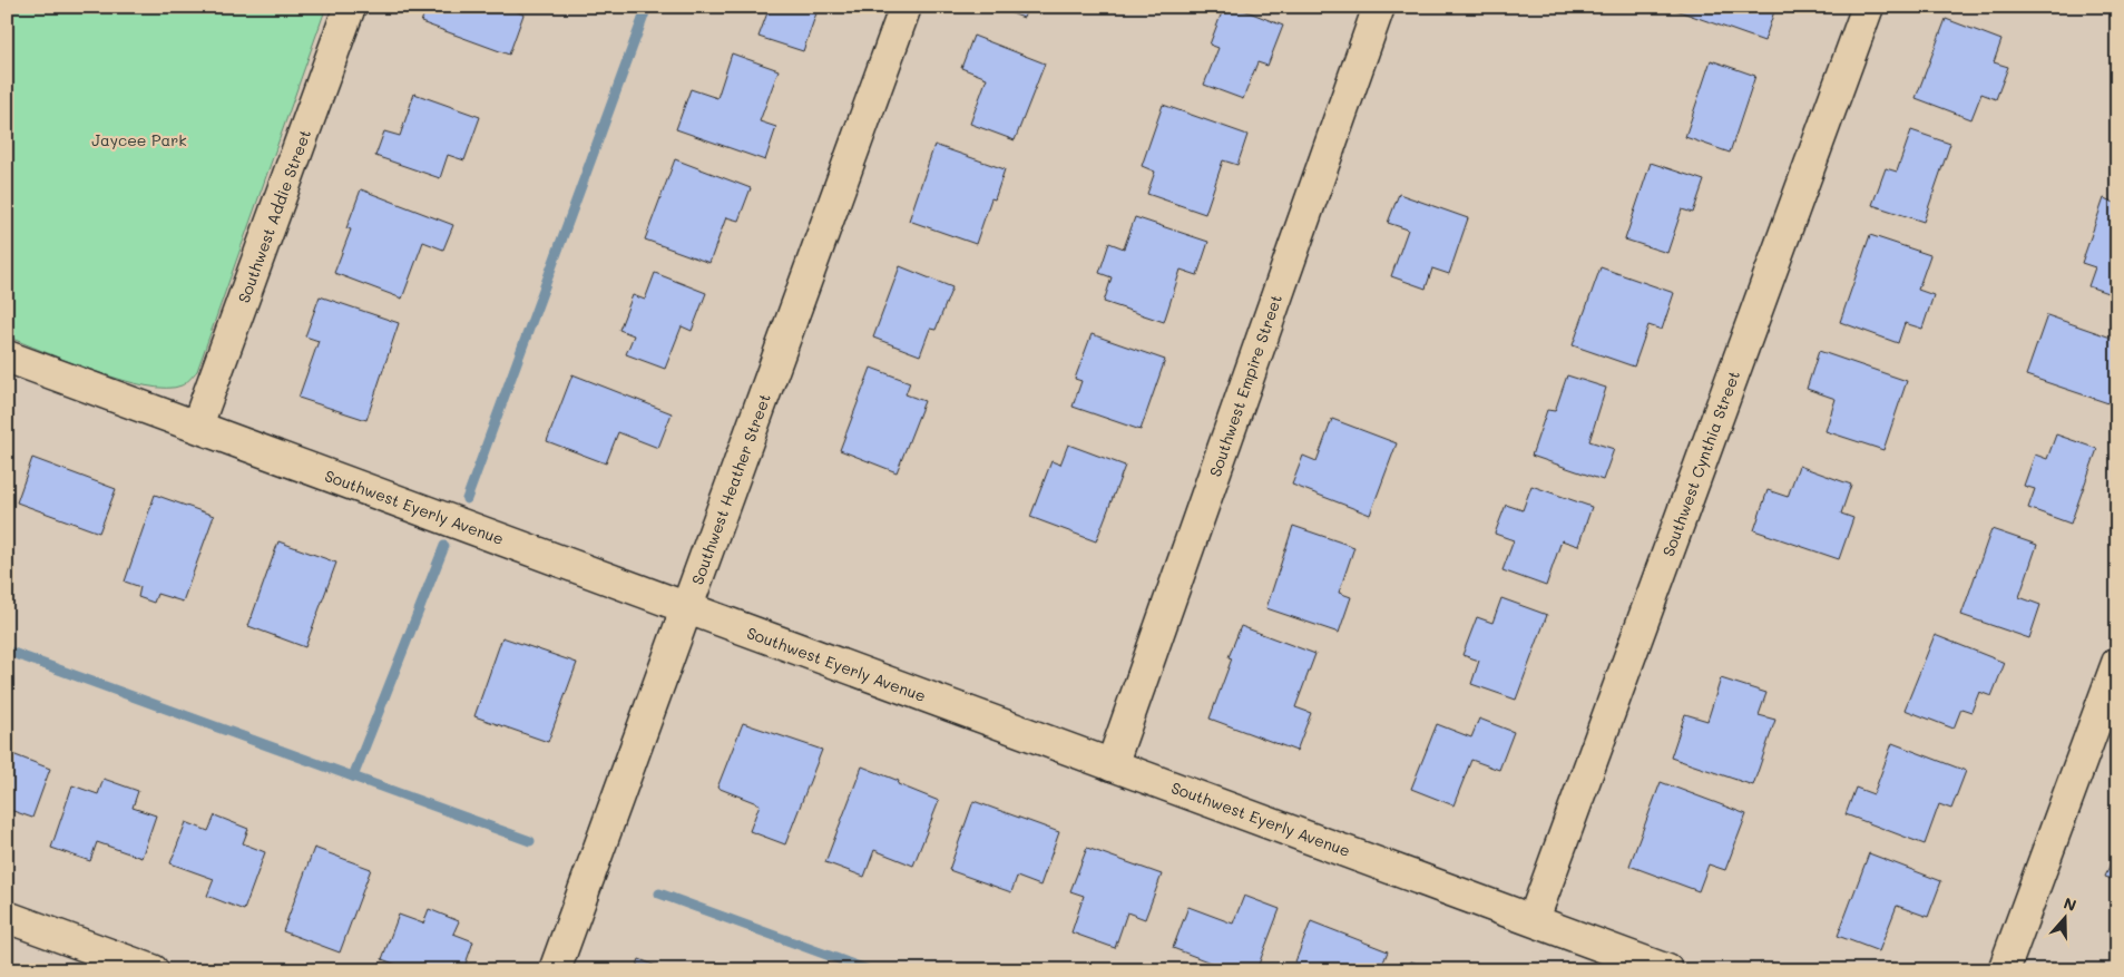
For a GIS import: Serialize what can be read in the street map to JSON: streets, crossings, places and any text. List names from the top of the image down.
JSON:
{
  "streets": {
    "street": [
      "Southwest Addie Street",
      "Southwest Empire Street",
      "Southwest Cynthia Street",
      "Southwest Heather Street",
      "Southwest Eyerly Avenue"
    ]
  },
  "crossings": [
    ["Southwest Addie Street", "Southwest Eyerly Avenue"],
    ["Southwest Empire Street", "Southwest Eyerly Avenue"],
    ["Southwest Cynthia Street", "Southwest Eyerly Avenue"],
    ["Southwest Heather Street", "Southwest Eyerly Avenue"]
  ],
  "parks": ["Jaycee Park"],
  "north": "top"
}
